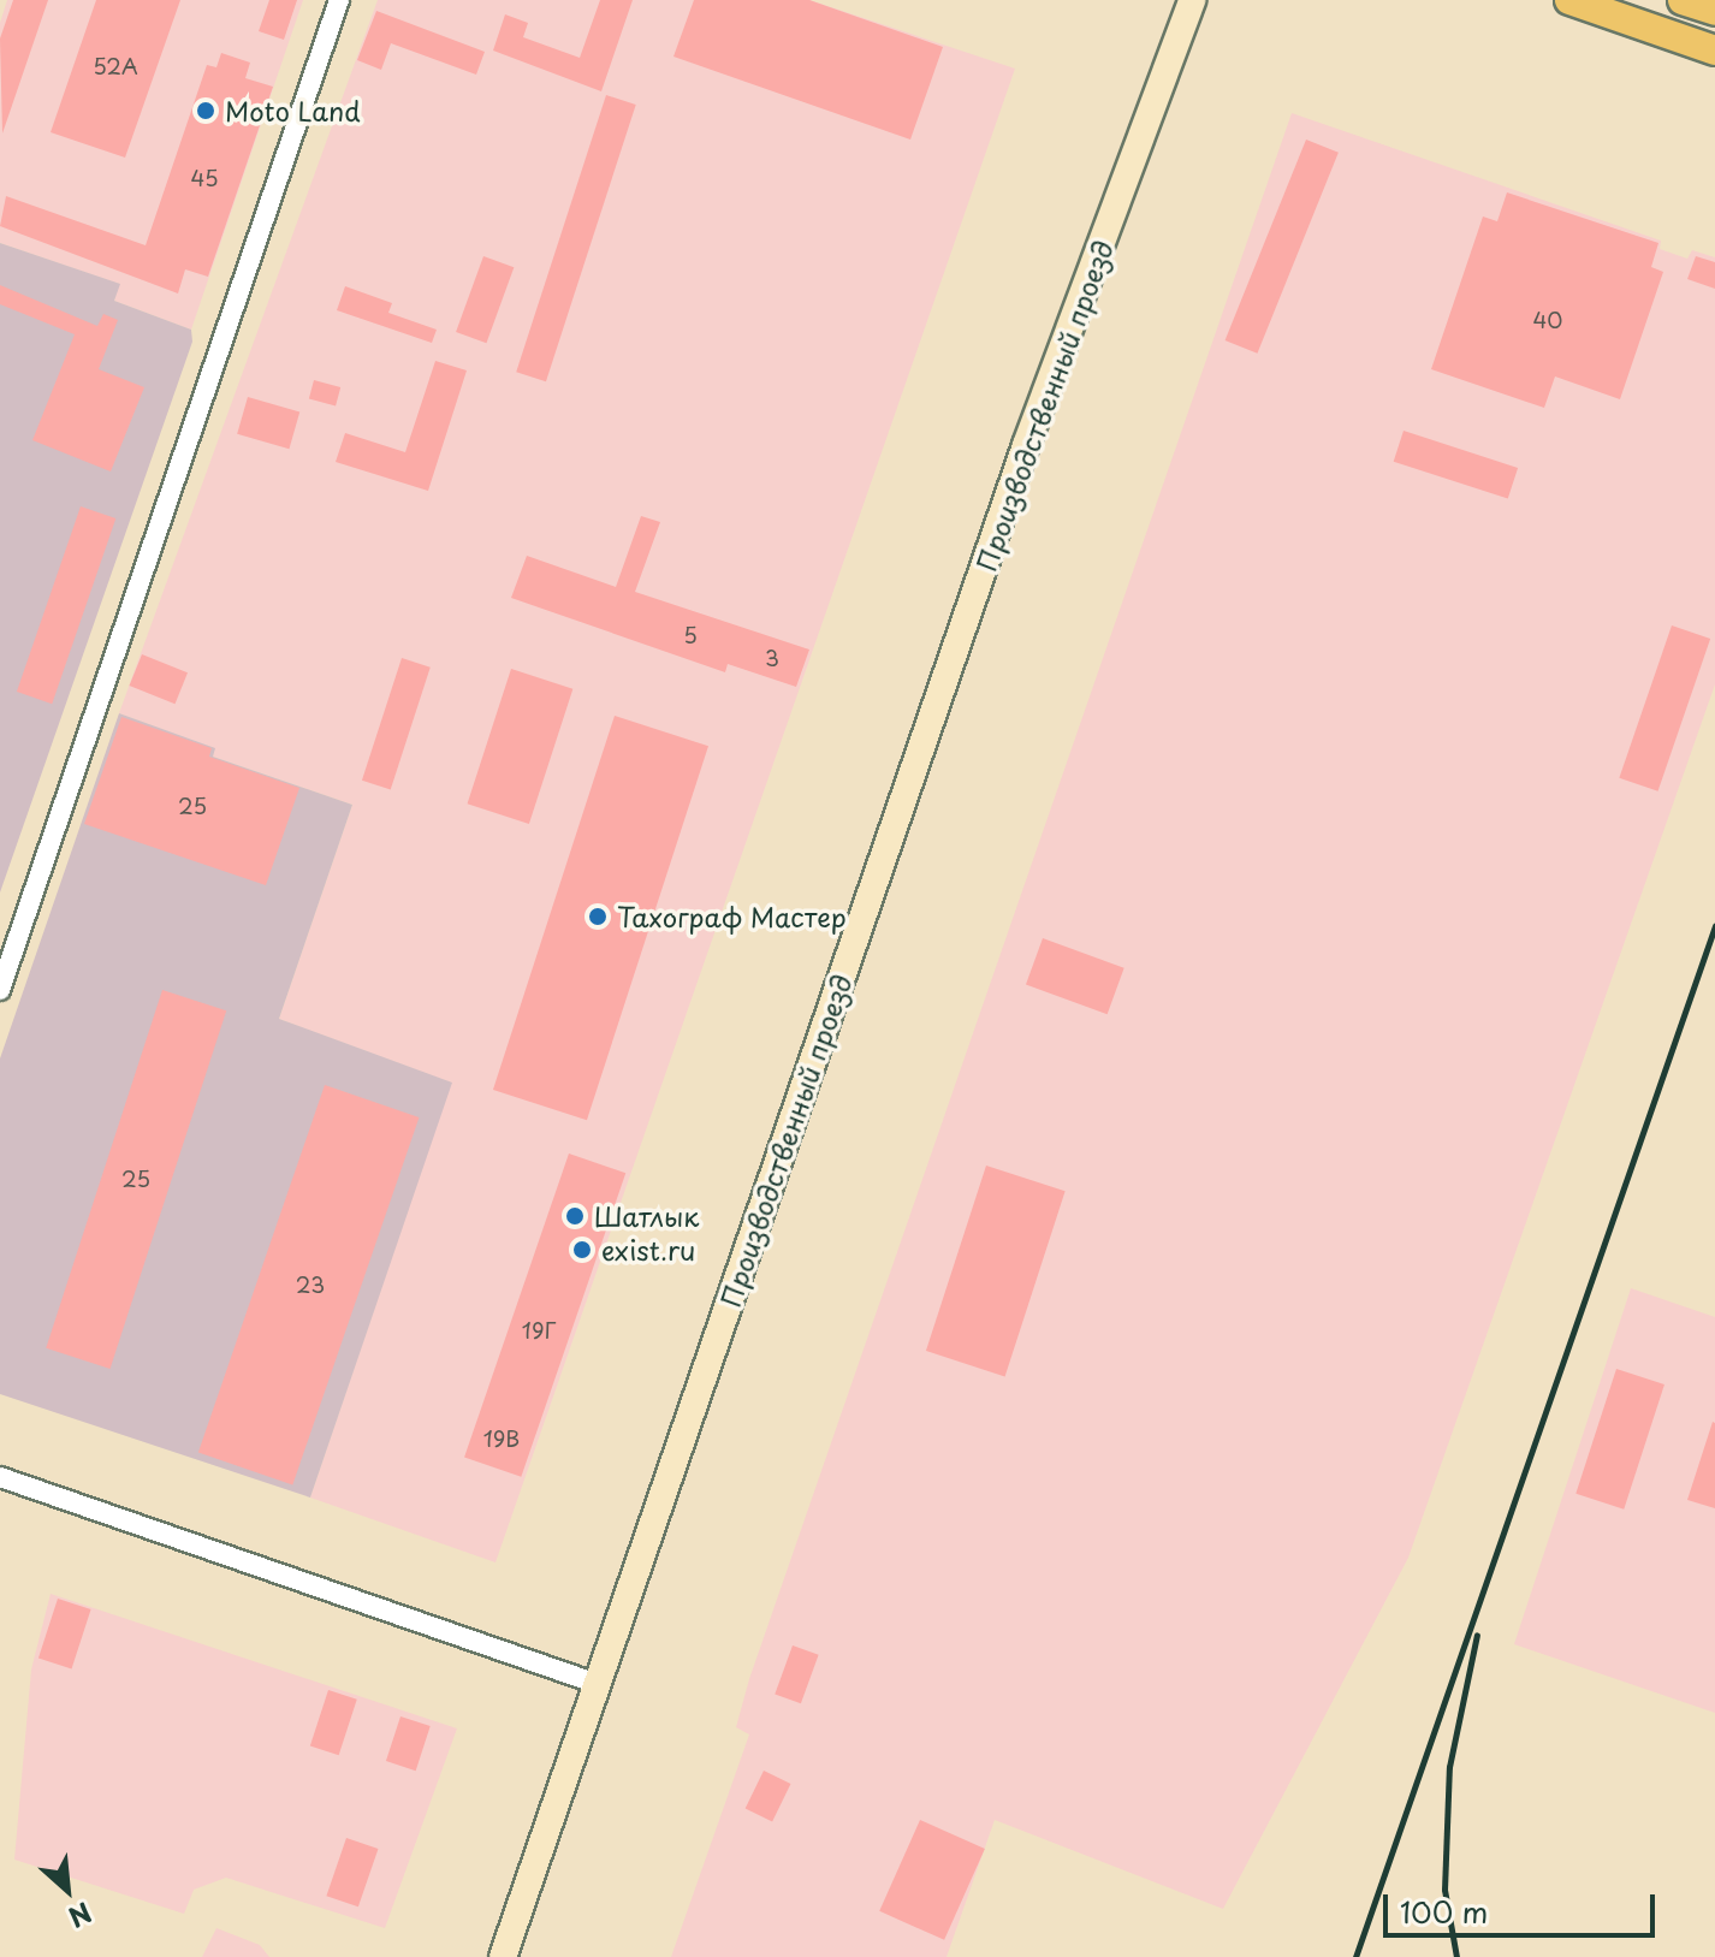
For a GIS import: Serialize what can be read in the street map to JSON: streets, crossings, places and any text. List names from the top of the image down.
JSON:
{
  "streets": {
    "street": ["Производственный проезд"]
  },
  "places": [
    "Moto Land",
    "Тахограф Мастер",
    "Шатлык",
    "exist.ru"
  ],
  "house_numbers": [
    "52А",
    "45",
    "40",
    "5",
    "3",
    "25",
    "25",
    "23",
    "19Г",
    "19В"
  ],
  "scale_bar": "100 m",
  "north": "bottom right"
}
